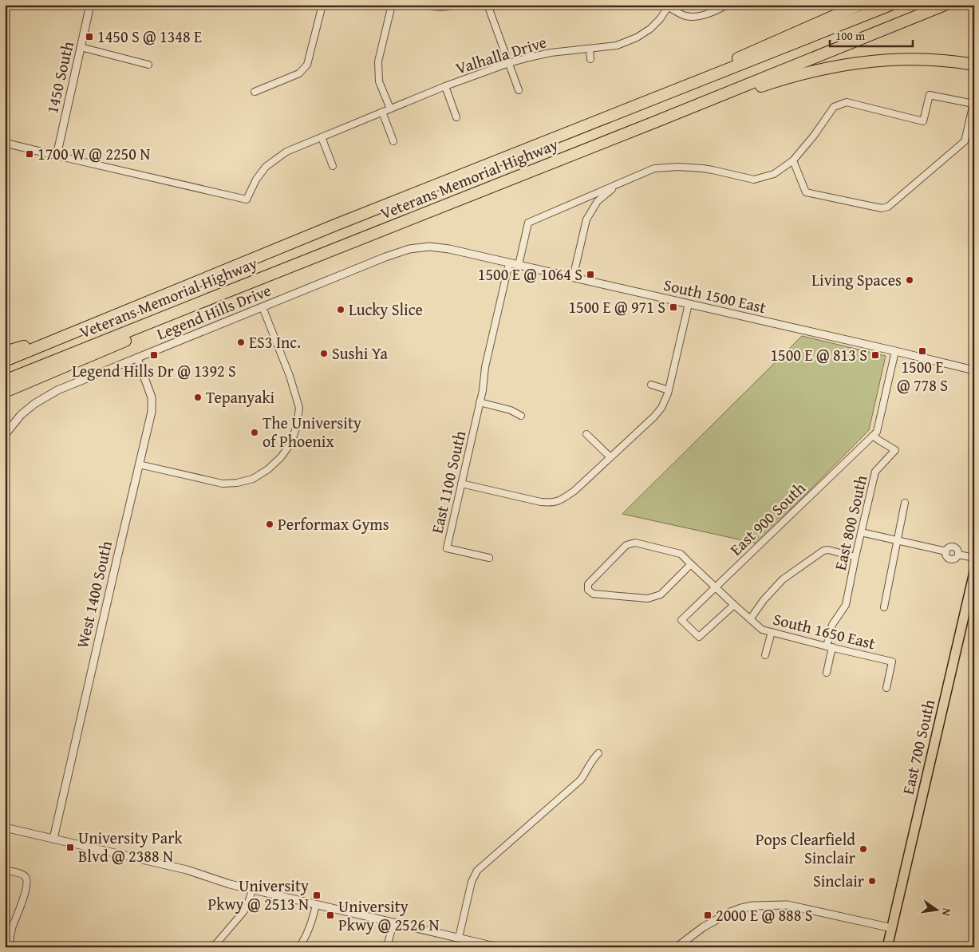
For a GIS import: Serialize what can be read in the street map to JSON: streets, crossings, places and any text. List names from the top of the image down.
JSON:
{
  "streets": {
    "highway": ["Veterans Memorial Highway"],
    "main road": ["East 700 South"],
    "street": [
      "Valhalla Drive",
      "1450 South",
      "South 1500 East",
      "Legend Hills Drive",
      "East 1100 South",
      "East 900 South",
      "East 800 South",
      "West 1400 South",
      "South 1650 East"
    ]
  },
  "crossings": [
    ["Valhalla Drive", "1450 South"],
    ["South 1500 East", "Legend Hills Drive"],
    ["South 1500 East", "East 1100 South"],
    ["Legend Hills Drive", "West 1400 South"],
    ["East 900 South", "East 800 South"],
    ["East 900 South", "South 1650 East"],
    ["East 800 South", "South 1650 East"]
  ],
  "places": {
    "transit": [
      "1450 S @ 1348 E",
      "1700 W @ 2250 N",
      "1500 E @ 1064 S",
      "1500 E @ 971 S",
      "1500 E @ 778 S",
      "Legend Hills Dr @ 1392 S",
      "1500 E @ 813 S",
      "University Park Blvd @ 2388 N",
      "University Pkwy @ 2513 N",
      "University Pkwy @ 2526 N",
      "2000 E @ 888 S"
    ],
    "other": [
      "Living Spaces",
      "Lucky Slice",
      "ES3 Inc.",
      "Sushi Ya",
      "Tepanyaki",
      "The University of Phoenix",
      "Performax Gyms",
      "Pops Clearfield Sinclair",
      "Sinclair"
    ]
  },
  "scale_bar": "100 m",
  "north": "right"
}
